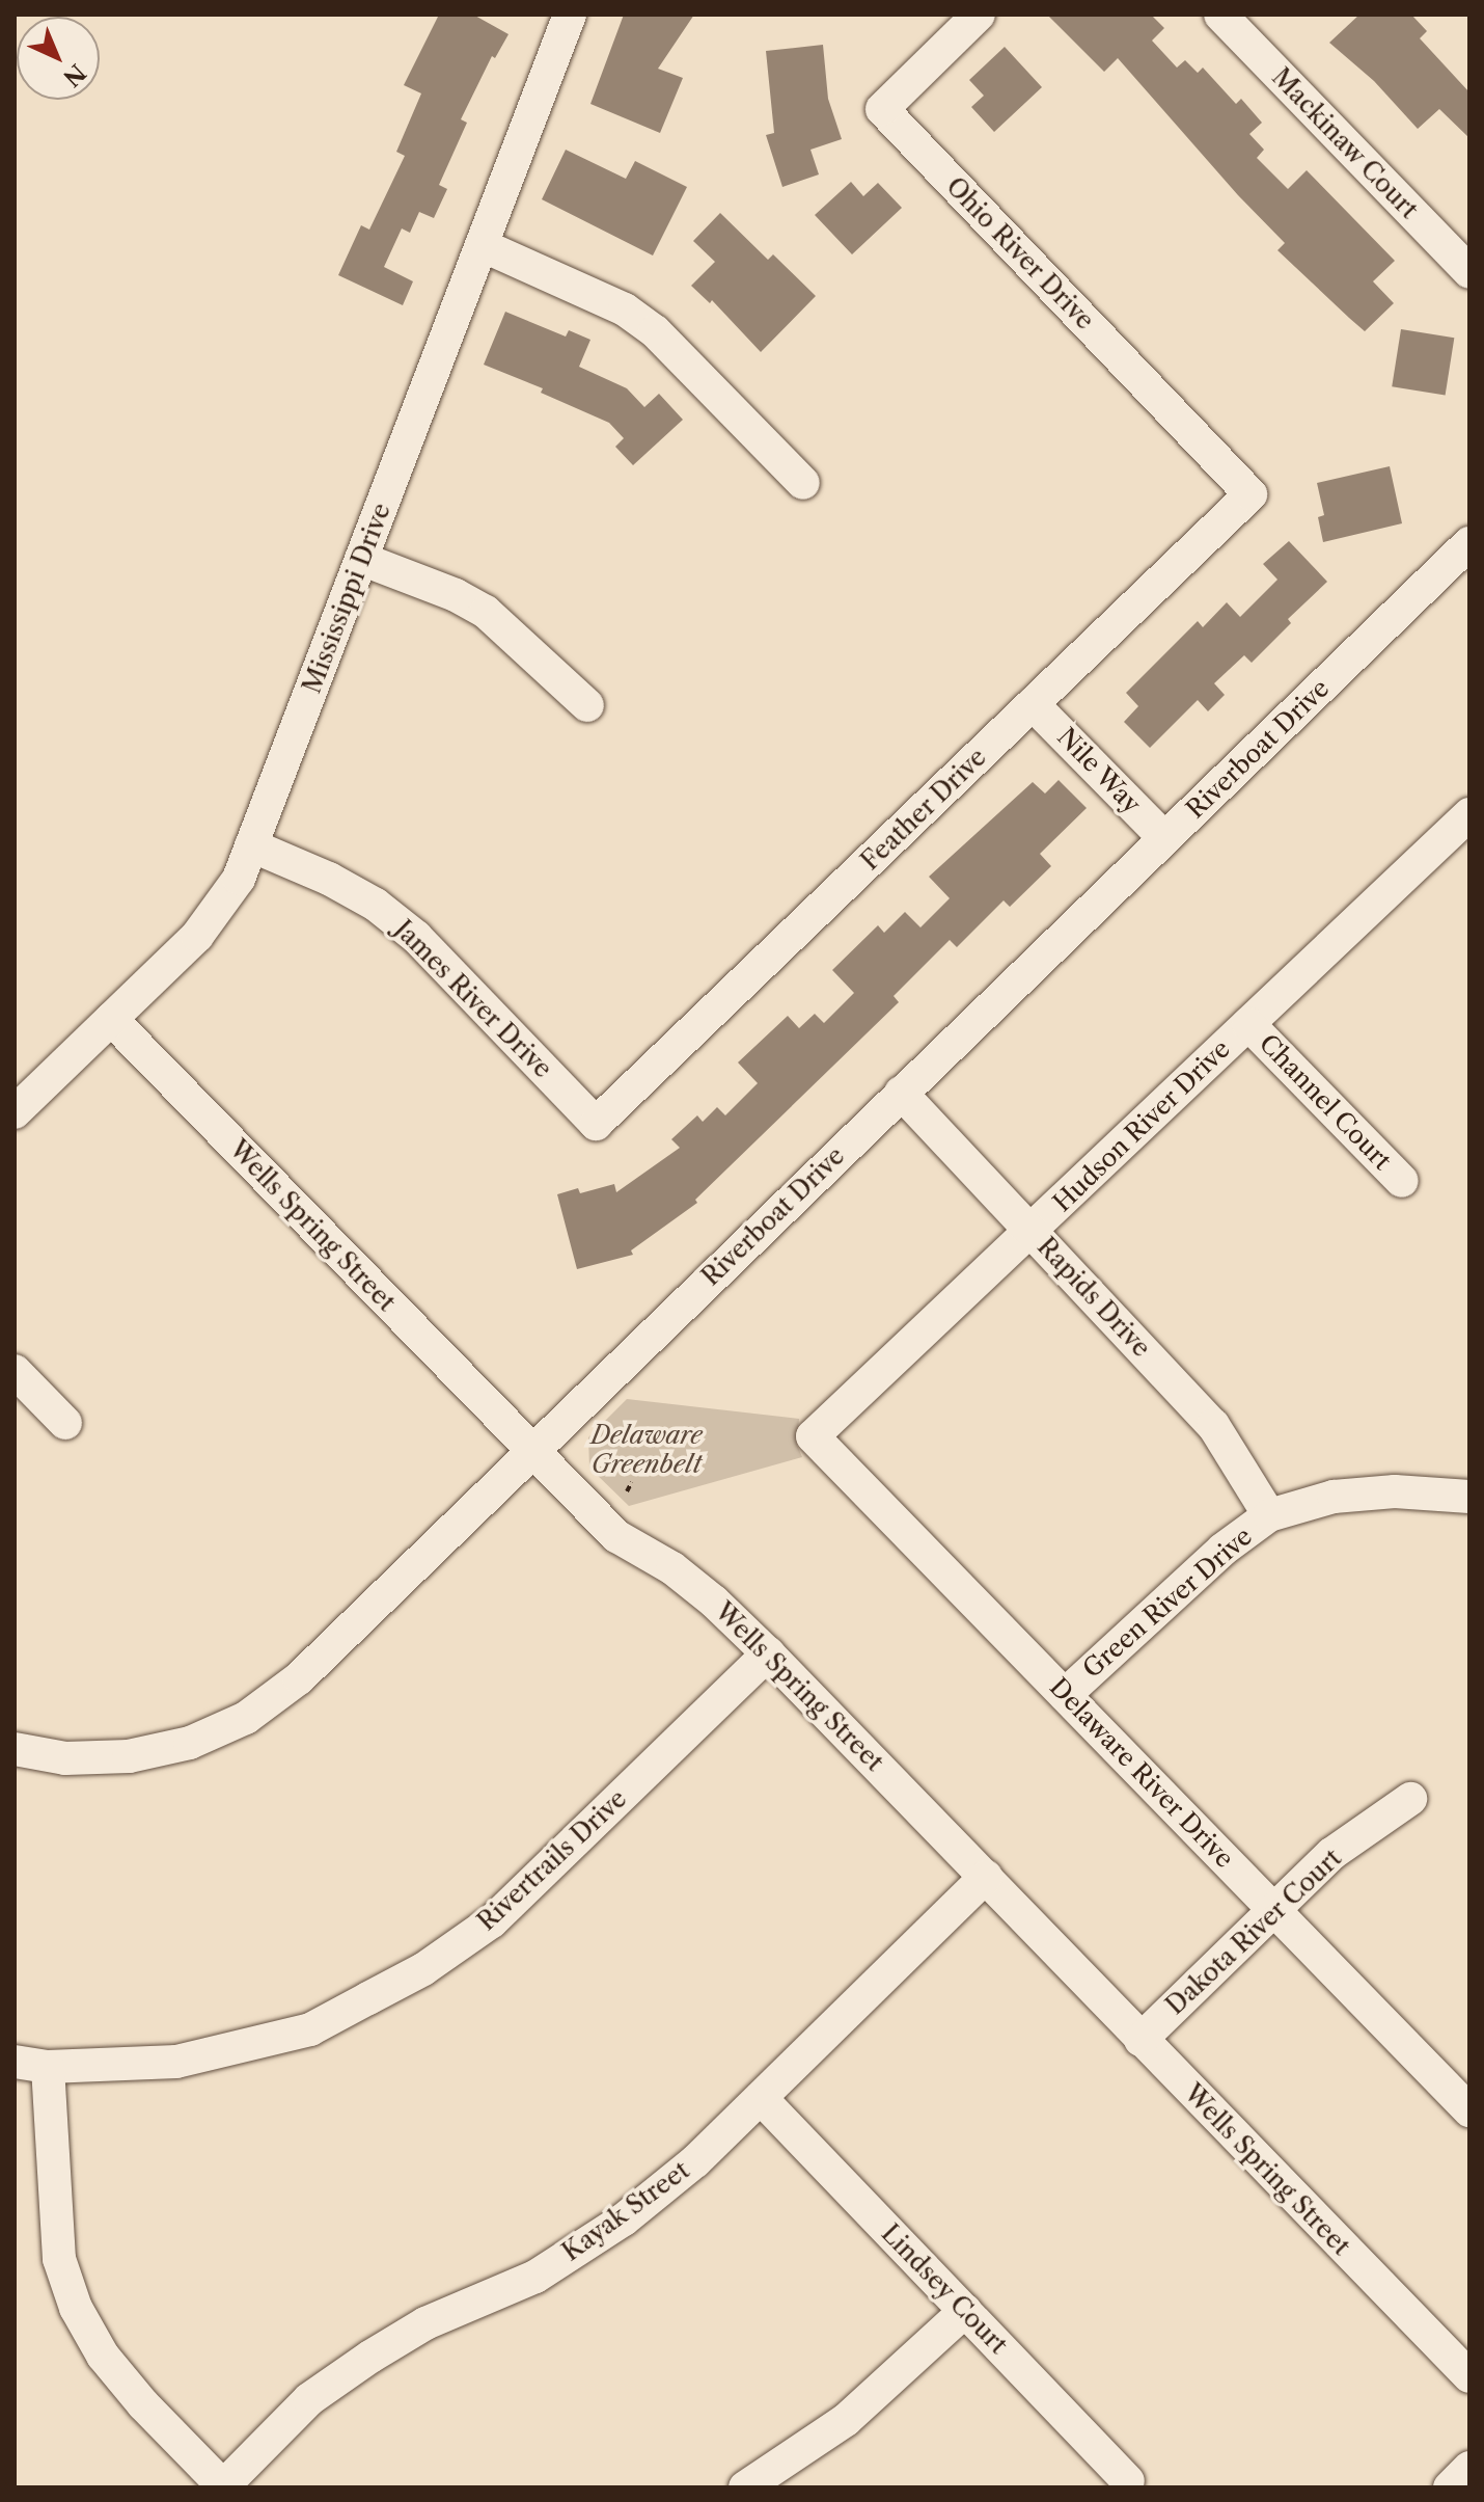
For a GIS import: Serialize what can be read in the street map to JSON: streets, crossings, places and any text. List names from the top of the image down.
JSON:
{
  "streets": {
    "street": [
      "Mackinaw Court",
      "Ohio River Drive",
      "Mississippi Drive",
      "Riverboat Drive",
      "Nile Way",
      "Feather Drive",
      "James River Drive",
      "Channel Court",
      "Hudson River Drive",
      "Wells Spring Street",
      "Rapids Drive",
      "Green River Drive",
      "Delaware River Drive",
      "Rivertrails Drive",
      "Dakota River Court",
      "Kayak Street",
      "Lindsey Court"
    ]
  },
  "crossings": [
    ["Ohio River Drive", "Feather Drive"],
    ["Mississippi Drive", "James River Drive"],
    ["Mississippi Drive", "Wells Spring Street"],
    ["Riverboat Drive", "Nile Way"],
    ["Riverboat Drive", "Wells Spring Street"],
    ["Riverboat Drive", "Rapids Drive"],
    ["Nile Way", "Feather Drive"],
    ["Feather Drive", "James River Drive"],
    ["Channel Court", "Hudson River Drive"],
    ["Hudson River Drive", "Rapids Drive"],
    ["Hudson River Drive", "Delaware River Drive"],
    ["Wells Spring Street", "Rivertrails Drive"],
    ["Wells Spring Street", "Dakota River Court"],
    ["Wells Spring Street", "Kayak Street"],
    ["Rapids Drive", "Green River Drive"],
    ["Green River Drive", "Delaware River Drive"],
    ["Delaware River Drive", "Dakota River Court"],
    ["Kayak Street", "Lindsey Court"]
  ],
  "parks": ["Delaware Greenbelt"],
  "north": "bottom right"
}
